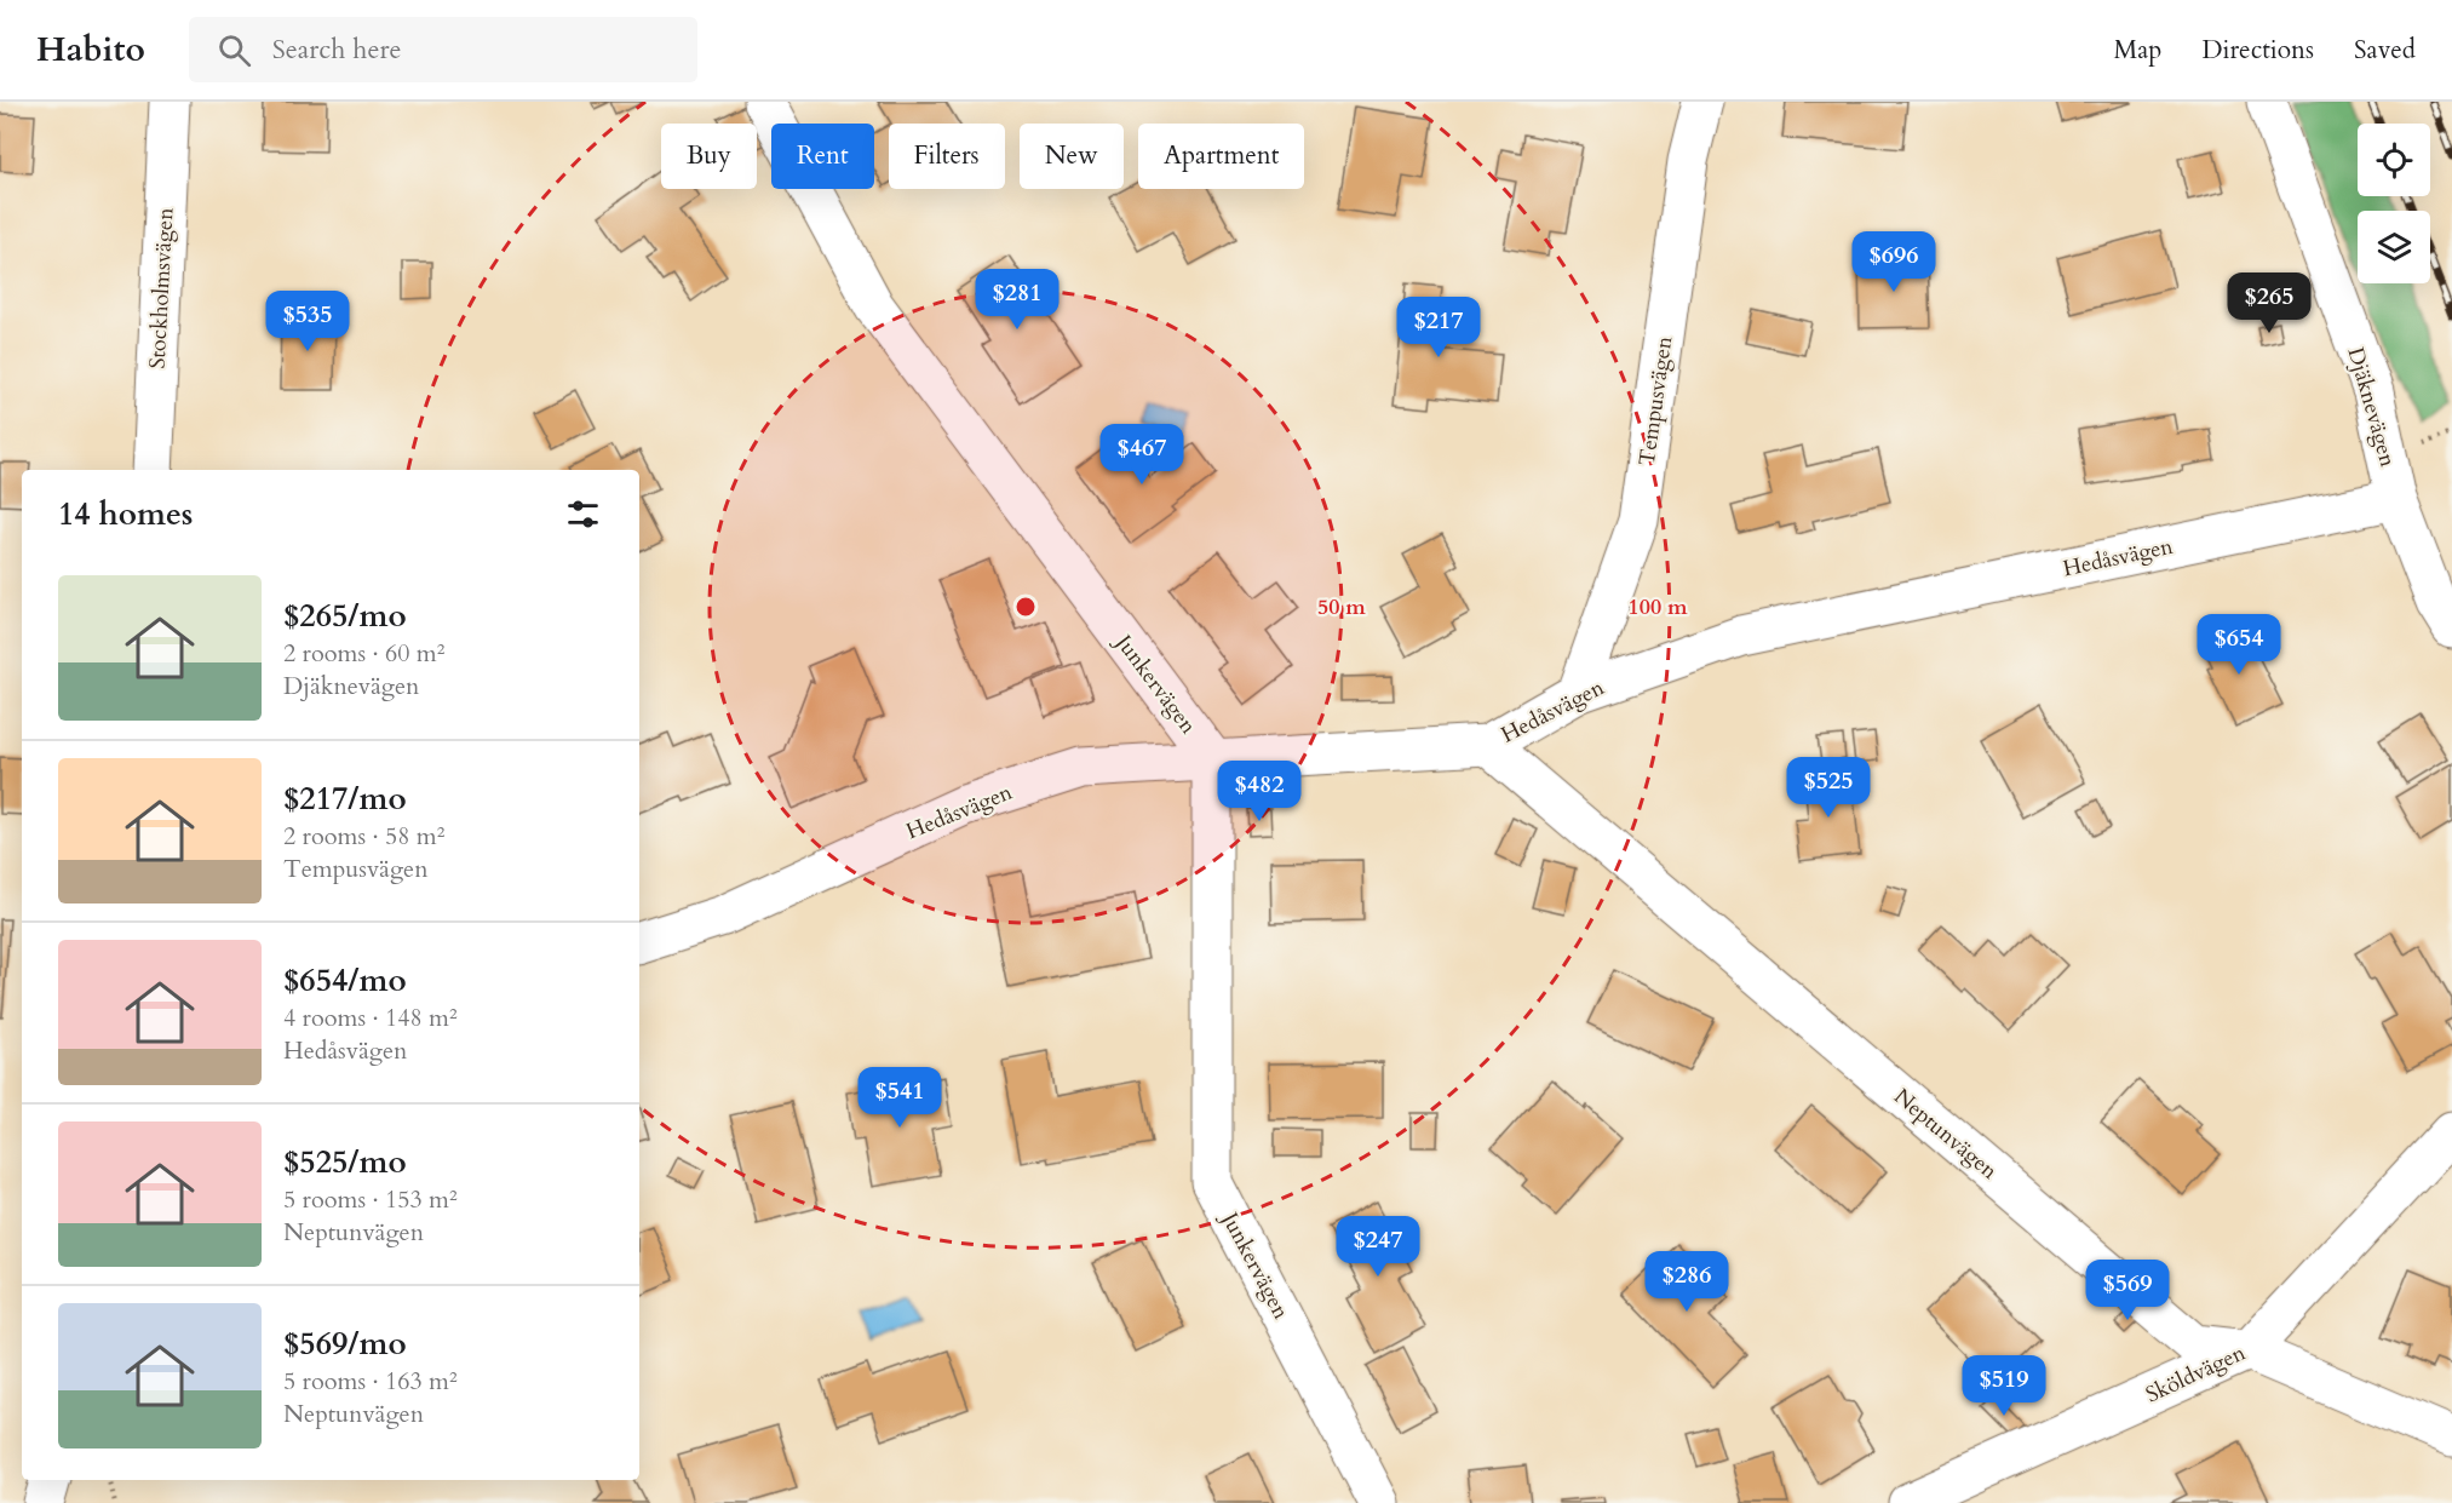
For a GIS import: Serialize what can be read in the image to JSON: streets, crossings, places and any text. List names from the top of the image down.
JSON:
{
  "streets": {
    "street": [
      "Stockholmsvägen",
      "Tempusvägen",
      "Djäknevägen",
      "Hedåsvägen",
      "Junkervägen",
      "Neptunvägen",
      "Sköldvägen"
    ]
  },
  "crossings": [
    ["Tempusvägen", "Hedåsvägen"],
    ["Djäknevägen", "Hedåsvägen"],
    ["Hedåsvägen", "Junkervägen"],
    ["Hedåsvägen", "Neptunvägen"],
    ["Neptunvägen", "Sköldvägen"]
  ],
  "page": {
    "header": "Habito",
    "search": "Search here",
    "nav": ["Map", "Directions", "Saved"],
    "chip": [
      "Buy",
      "Rent",
      "Filters",
      "New",
      "Apartment"
    ],
    "price": [
      "$696",
      "$281",
      "$265",
      "$535",
      "$217",
      "$467",
      "$654",
      "$525",
      "$482",
      "$541",
      "$247",
      "$286",
      "$569",
      "$519"
    ],
    "heading": "14 homes",
    "list": [
      {
        "name": "$265/mo",
        "note": "2 rooms · 60 m² · Djäknevägen"
      },
      {
        "name": "$217/mo",
        "note": "2 rooms · 58 m² · Tempusvägen"
      },
      {
        "name": "$654/mo",
        "note": "4 rooms · 148 m² · Hedåsvägen"
      },
      {
        "name": "$525/mo",
        "note": "5 rooms · 153 m² · Neptunvägen"
      },
      {
        "name": "$569/mo",
        "note": "5 rooms · 163 m² · Neptunvägen"
      }
    ]
  },
  "rings": ["50 m", "100 m"]
}
